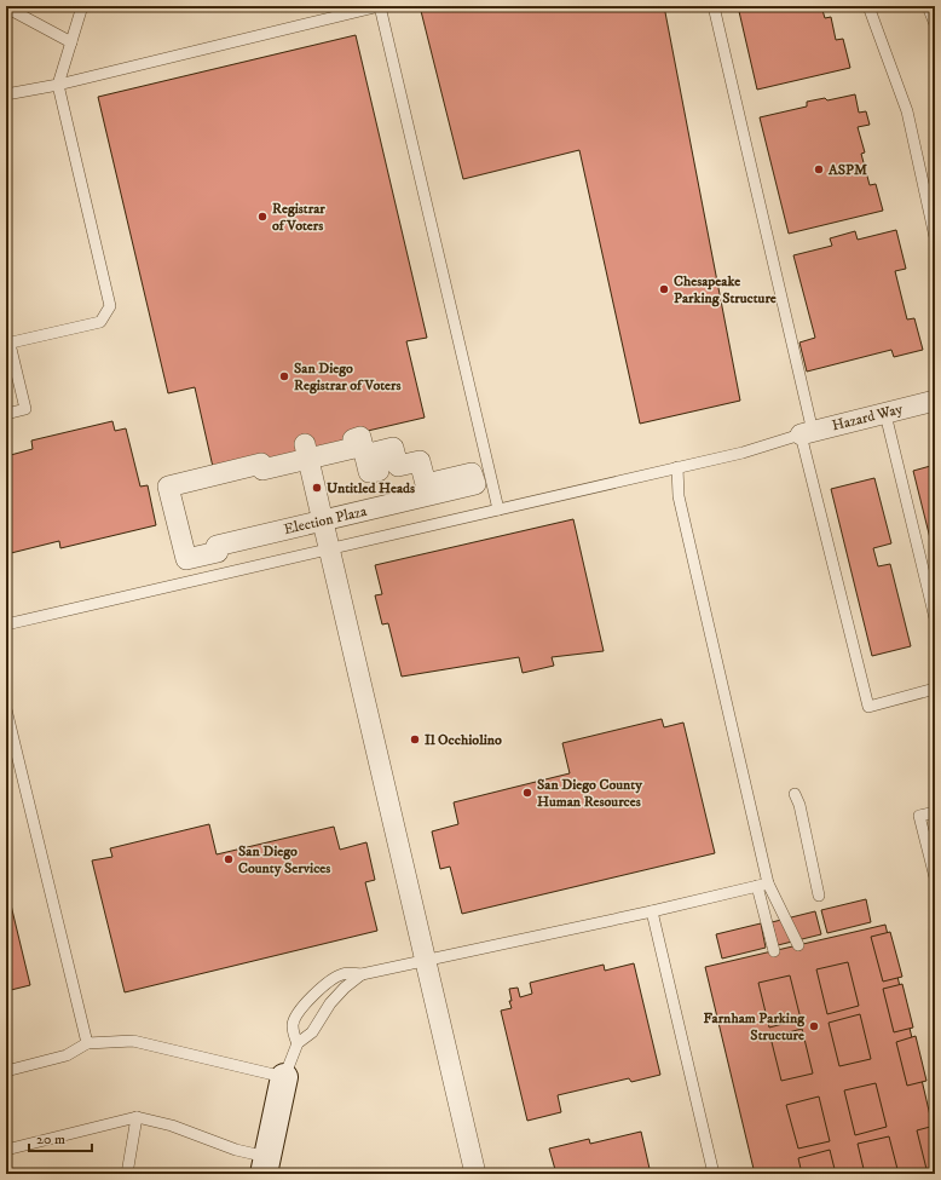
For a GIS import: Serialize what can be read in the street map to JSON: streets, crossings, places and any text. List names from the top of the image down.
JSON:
{
  "streets": {
    "street": ["Hazard Way", "Election Plaza"]
  },
  "places": [
    "ASPM",
    "Registrar of Voters",
    "Chesapeake Parking Structure",
    "San Diego Registrar of Voters",
    "Untitled Heads",
    "Il Occhiolino",
    "San Diego County Human Resources",
    "San Diego County Services",
    "Farnham Parking Structure"
  ],
  "scale_bar": "20 m"
}
